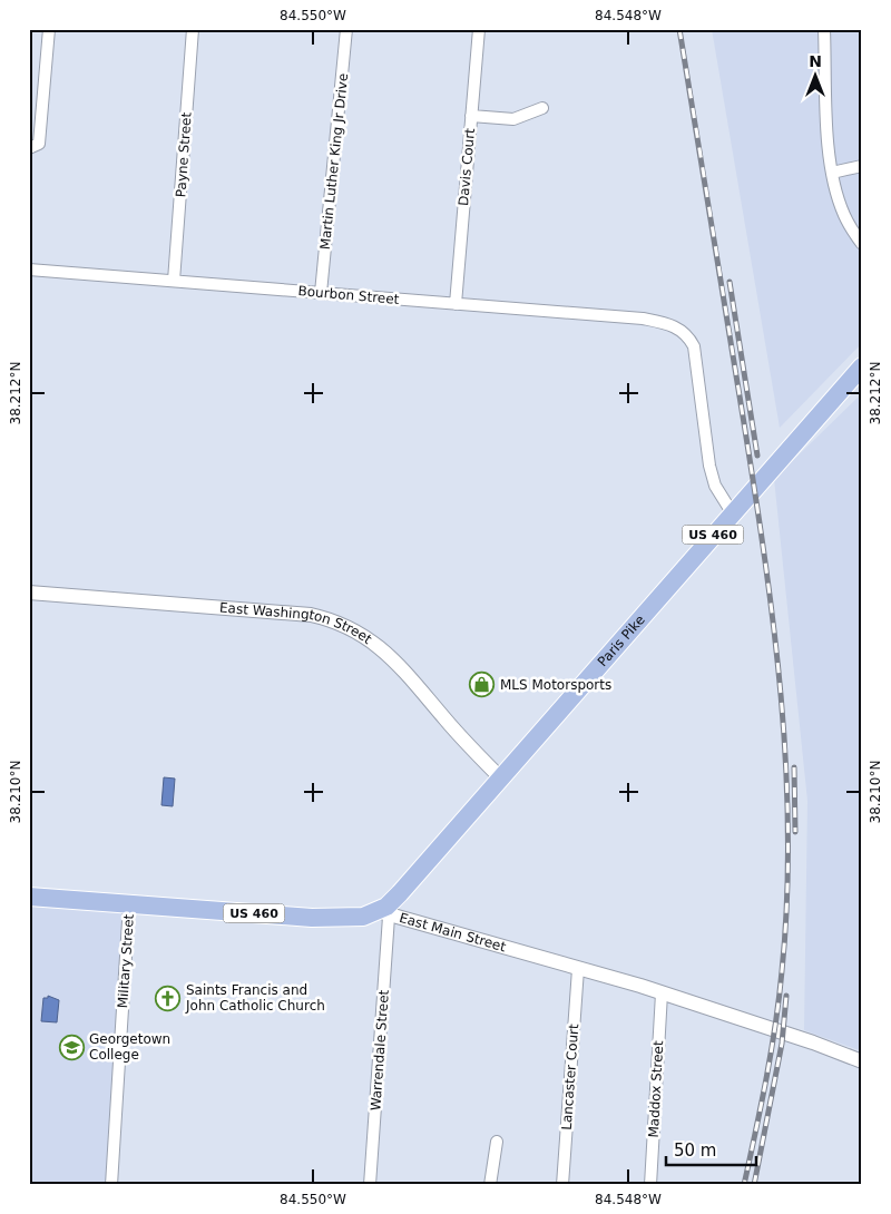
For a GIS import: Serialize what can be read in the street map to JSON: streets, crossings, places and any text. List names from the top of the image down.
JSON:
{
  "streets": {
    "main road": ["US 460", "Paris Pike", "East Main Street"],
    "street": [
      "Payne Street",
      "Martin Luther King Jr Drive",
      "Davis Court",
      "Bourbon Street",
      "East Washington Street",
      "Military Street",
      "Warrendale Street",
      "Lancaster Court",
      "Maddox Street"
    ]
  },
  "crossings": [
    ["Payne Street", "Bourbon Street"],
    ["Martin Luther King Jr Drive", "Bourbon Street"],
    ["Davis Court", "Bourbon Street"],
    ["Bourbon Street", "Paris Pike"],
    ["East Washington Street", "Paris Pike"],
    ["Paris Pike", "East Main Street"],
    ["Paris Pike", "Warrendale Street"],
    ["East Main Street", "Military Street"],
    ["East Main Street", "Warrendale Street"],
    ["East Main Street", "Lancaster Court"],
    ["East Main Street", "Maddox Street"]
  ],
  "places": {
    "shop": ["MLS Motorsports"],
    "church": ["Saints Francis and John Catholic Church"],
    "school or university": ["Georgetown College"]
  },
  "scale_bar": "50 m",
  "north": "top",
  "coordinates": [
    "84.550°W",
    "84.548°W",
    "38.212°N",
    "38.210°N"
  ]
}
